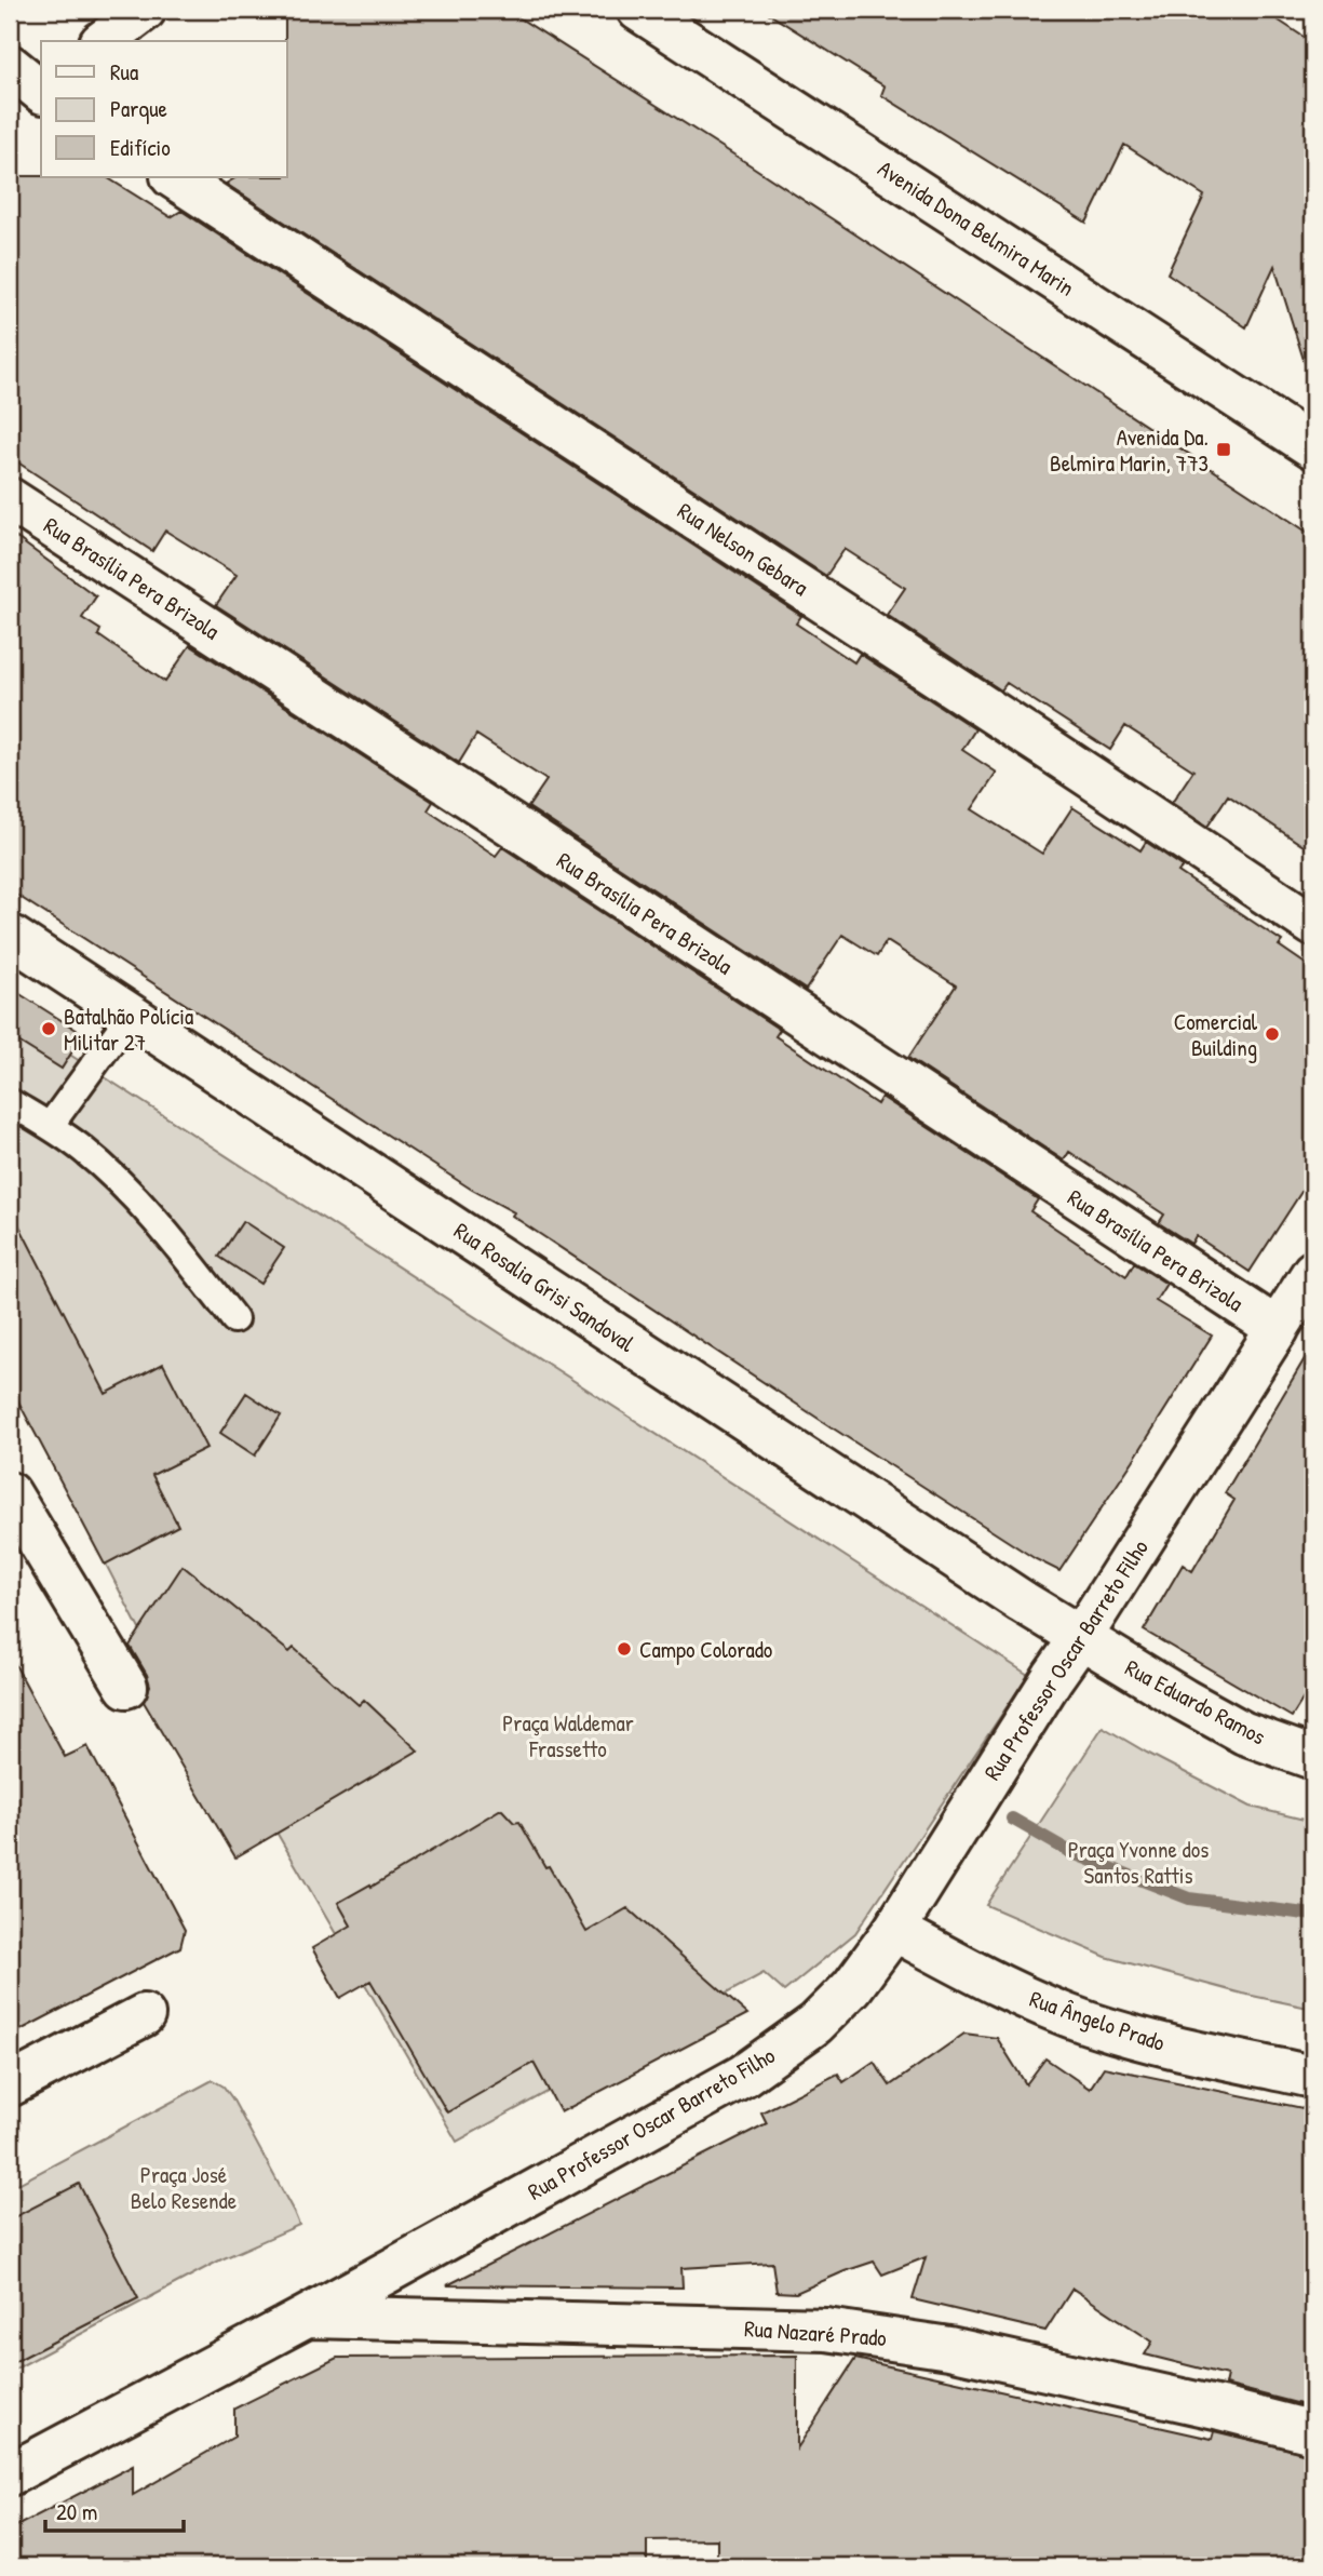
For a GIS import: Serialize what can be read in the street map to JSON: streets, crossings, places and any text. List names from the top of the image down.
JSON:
{
  "streets": {
    "street": [
      "Avenida Dona Belmira Marin",
      "Rua Nelson Gebara",
      "Rua Brasília Pera Brizola",
      "Rua Rosalia Grisi Sandoval",
      "Rua Professor Oscar Barreto Filho",
      "Rua Eduardo Ramos",
      "Rua Ângelo Prado",
      "Rua Nazaré Prado"
    ]
  },
  "crossings": [
    ["Rua Brasília Pera Brizola", "Rua Professor Oscar Barreto Filho"],
    ["Rua Rosalia Grisi Sandoval", "Rua Professor Oscar Barreto Filho"],
    ["Rua Rosalia Grisi Sandoval", "Rua Eduardo Ramos"],
    ["Rua Professor Oscar Barreto Filho", "Rua Eduardo Ramos"],
    ["Rua Professor Oscar Barreto Filho", "Rua Ângelo Prado"],
    ["Rua Professor Oscar Barreto Filho", "Rua Nazaré Prado"]
  ],
  "parks": ["Praça Waldemar Frassetto", "Praça Yvonne dos Santos Rattis", "Praça José Belo Resende"],
  "places": {
    "transit": ["Avenida Da. Belmira Marin, 773"],
    "other": ["Batalhão Polícia Militar 27", "Comercial Building", "Campo Colorado"]
  },
  "legend": ["Rua", "Parque", "Edifício"],
  "scale_bar": "20 m"
}
